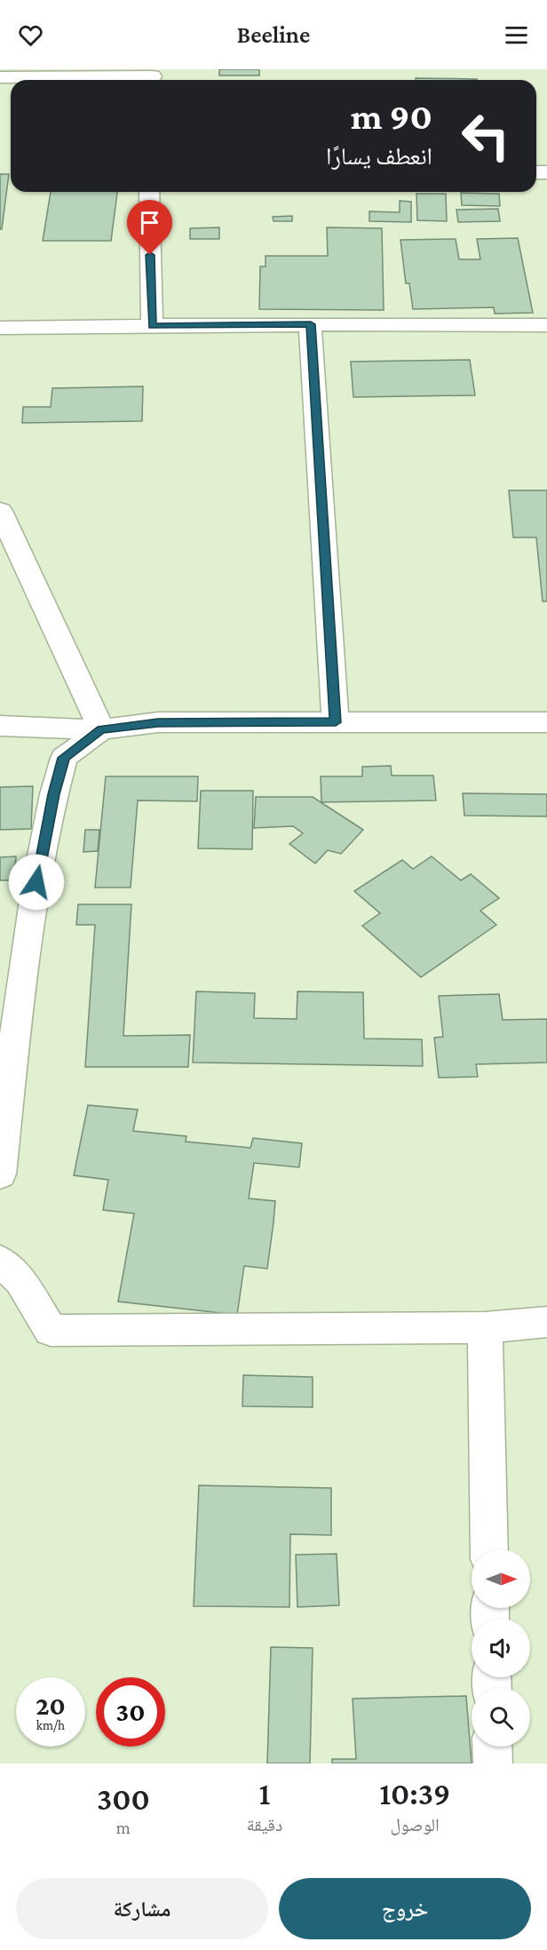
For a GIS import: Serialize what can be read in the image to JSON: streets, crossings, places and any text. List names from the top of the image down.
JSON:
{
  "north": "right",
  "page": {
    "header": "Beeline",
    "turn": ["90 m", "انعطف يسارًا"],
    "speed": "20 km/h",
    "limit": "30",
    "eta": [
      "10:39",
      "الوصول",
      "1",
      "دقيقة",
      "300",
      "m"
    ],
    "buttons": ["خروج", "مشاركة"]
  }
}
